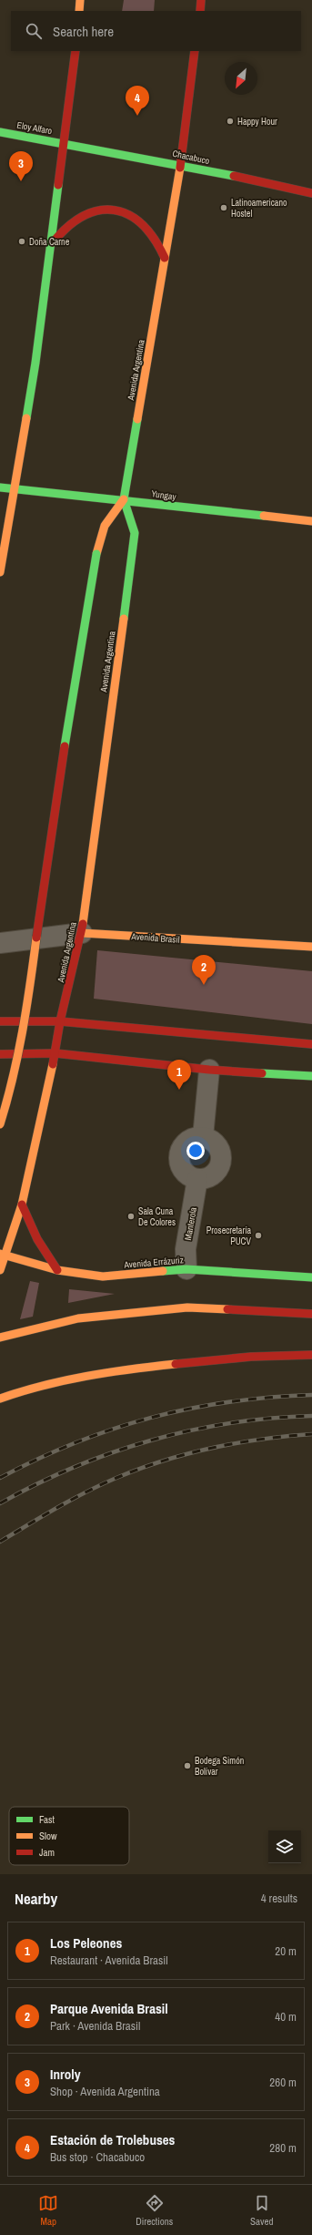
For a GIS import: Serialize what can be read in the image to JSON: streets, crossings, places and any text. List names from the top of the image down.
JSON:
{
  "streets": {
    "main road": [
      "Eloy Alfaro",
      "Chacabuco",
      "Avenida Argentina",
      "Yungay",
      "Avenida Brasil",
      "Avenida Errázuriz"
    ],
    "street": ["Manterola"]
  },
  "crossings": [
    ["Eloy Alfaro", "Chacabuco"],
    ["Chacabuco", "Avenida Argentina"],
    ["Avenida Argentina", "Yungay"],
    ["Avenida Argentina", "Avenida Brasil"],
    ["Avenida Argentina", "Avenida Errázuriz"],
    ["Manterola", "Avenida Errázuriz"]
  ],
  "places": [
    "Happy Hour",
    "Latinoamericano Hostel",
    "Doña Carne",
    "Sala Cuna De Colores",
    "Prosecretaría PUCV",
    "Bodega Simón Bolívar"
  ],
  "legend": ["Fast", "Slow", "Jam"],
  "north": "bottom left",
  "page": {
    "search": "Search here",
    "pins": [
      "4",
      "3",
      "2",
      "1"
    ],
    "heading": ["Nearby", "4 results"],
    "list": [
      {
        "mark": "1",
        "name": "Los Peleones",
        "note": "Restaurant · Avenida Brasil",
        "value": "20 m"
      },
      {
        "mark": "2",
        "name": "Parque Avenida Brasil",
        "note": "Park · Avenida Brasil",
        "value": "40 m"
      },
      {
        "mark": "3",
        "name": "Inroly",
        "note": "Shop · Avenida Argentina",
        "value": "260 m"
      },
      {
        "mark": "4",
        "name": "Estación de Trolebuses",
        "note": "Bus stop · Chacabuco",
        "value": "280 m"
      }
    ],
    "nav": ["Map", "Directions", "Saved"]
  }
}
